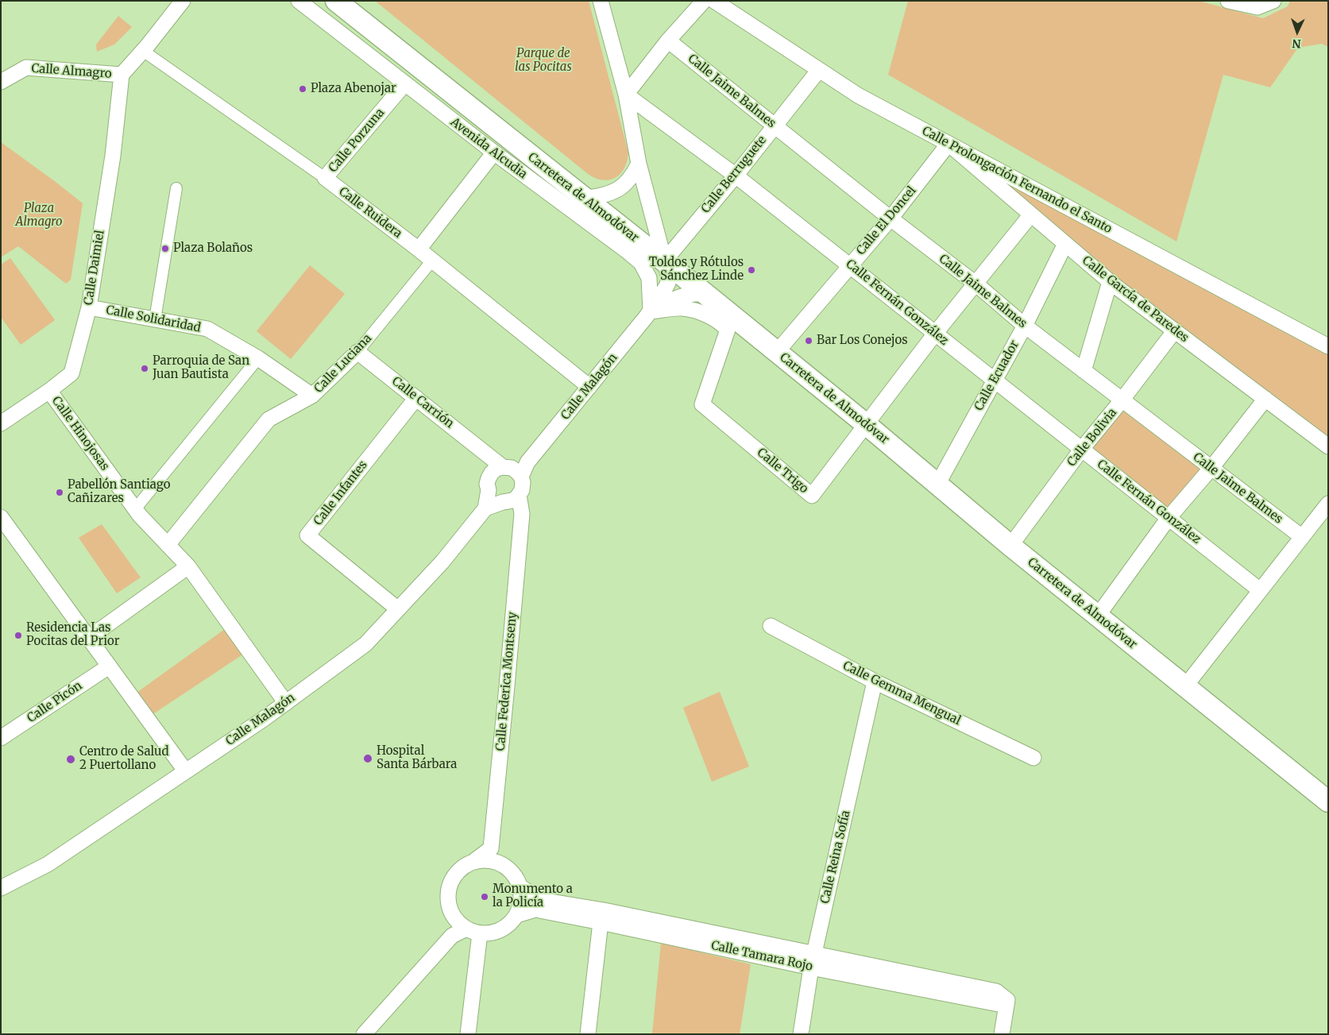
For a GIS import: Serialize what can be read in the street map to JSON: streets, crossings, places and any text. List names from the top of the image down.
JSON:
{
  "streets": {
    "main road": ["Carretera de Almodóvar"],
    "street": [
      "Calle Almagro",
      "Calle Jaime Balmes",
      "Calle Porzuna",
      "Avenida Alcudia",
      "Calle Berruguete",
      "Calle Prolongación Fernando el Santo",
      "Calle Ruidera",
      "Calle El Doncel",
      "Calle Daimiel",
      "Calle García de Paredes",
      "Calle Fernán González",
      "Calle Solidaridad",
      "Calle Luciana",
      "Calle Ecuador",
      "Calle Malagón",
      "Calle Carrión",
      "Calle Hinojosas",
      "Calle Bolivia",
      "Calle Trigo",
      "Calle Infantes",
      "Calle Federica Montseny",
      "Calle Gemma Mengual",
      "Calle Picón",
      "Calle Reina Sofía",
      "Calle Tamara Rojo"
    ]
  },
  "crossings": [
    ["Calle Almagro", "Calle Ruidera"],
    ["Calle Almagro", "Calle Daimiel"],
    ["Calle Jaime Balmes", "Calle Berruguete"],
    ["Calle Jaime Balmes", "Calle El Doncel"],
    ["Calle Jaime Balmes", "Calle Ecuador"],
    ["Calle Jaime Balmes", "Calle Bolivia"],
    ["Calle Porzuna", "Avenida Alcudia"],
    ["Calle Porzuna", "Calle Ruidera"],
    ["Avenida Alcudia", "Calle Malagón"],
    ["Avenida Alcudia", "Calle Trigo"],
    ["Calle Berruguete", "Calle Prolongación Fernando el Santo"],
    ["Calle Berruguete", "Carretera de Almodóvar"],
    ["Calle Berruguete", "Calle Fernán González"],
    ["Calle Berruguete", "Calle Malagón"],
    ["Calle Prolongación Fernando el Santo", "Calle El Doncel"],
    ["Calle Prolongación Fernando el Santo", "Calle García de Paredes"],
    ["Carretera de Almodóvar", "Calle El Doncel"],
    ["Carretera de Almodóvar", "Calle Ecuador"],
    ["Carretera de Almodóvar", "Calle Malagón"],
    ["Carretera de Almodóvar", "Calle Bolivia"],
    ["Carretera de Almodóvar", "Calle Trigo"],
    ["Calle Ruidera", "Calle Luciana"],
    ["Calle Ruidera", "Calle Malagón"],
    ["Calle El Doncel", "Calle García de Paredes"],
    ["Calle El Doncel", "Calle Fernán González"],
    ["Calle Daimiel", "Calle Solidaridad"],
    ["Calle Daimiel", "Calle Hinojosas"],
    ["Calle García de Paredes", "Calle Ecuador"],
    ["Calle García de Paredes", "Calle Bolivia"],
    ["Calle Fernán González", "Calle Ecuador"],
    ["Calle Fernán González", "Calle Malagón"],
    ["Calle Fernán González", "Calle Bolivia"],
    ["Calle Solidaridad", "Calle Luciana"],
    ["Calle Luciana", "Calle Carrión"],
    ["Calle Luciana", "Calle Hinojosas"],
    ["Calle Malagón", "Calle Carrión"],
    ["Calle Malagón", "Calle Hinojosas"],
    ["Calle Malagón", "Calle Trigo"],
    ["Calle Malagón", "Calle Infantes"],
    ["Calle Malagón", "Calle Federica Montseny"],
    ["Calle Carrión", "Calle Infantes"],
    ["Calle Carrión", "Calle Federica Montseny"],
    ["Calle Gemma Mengual", "Calle Reina Sofía"],
    ["Calle Reina Sofía", "Calle Tamara Rojo"]
  ],
  "parks": ["Parque de las Pocitas", "Plaza Almagro"],
  "places": [
    "Plaza Abenojar",
    "Plaza Bolaños",
    "Toldos y Rótulos Sánchez Linde",
    "Bar Los Conejos",
    "Parroquia de San Juan Bautista",
    "Pabellón Santiago Cañizares",
    "Residencia Las Pocitas del Prior",
    "Hospital Santa Bárbara",
    "Centro de Salud 2 Puertollano",
    "Monumento a la Policía"
  ],
  "north": "bottom"
}
